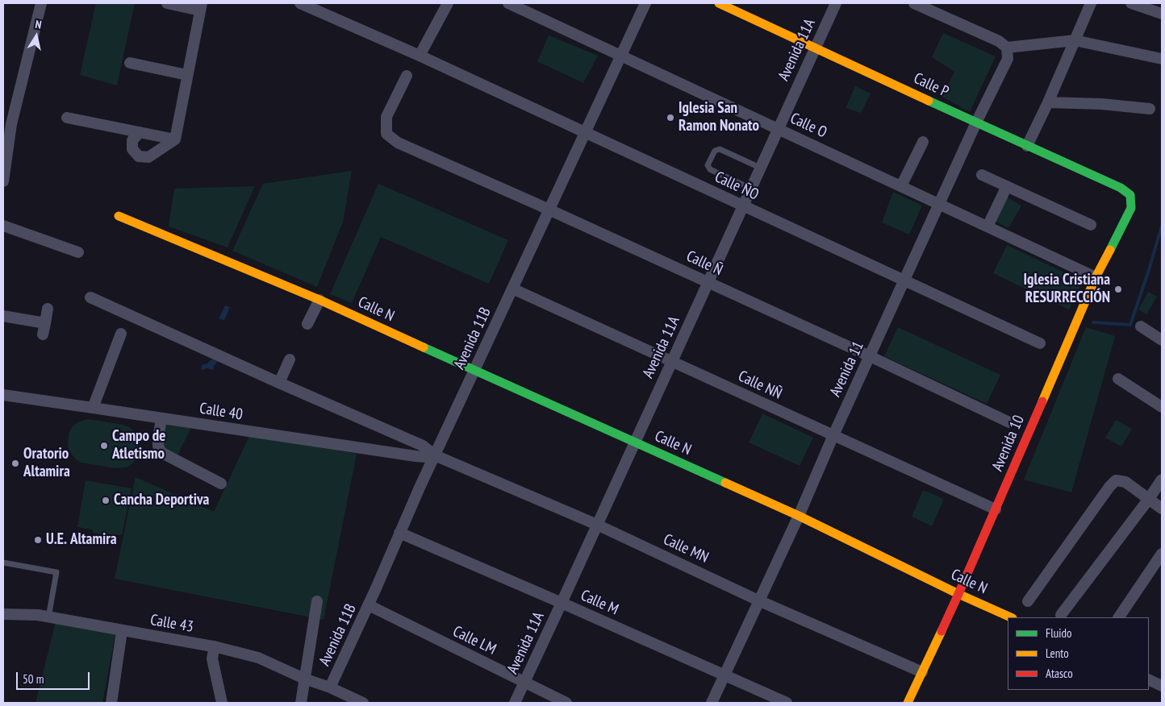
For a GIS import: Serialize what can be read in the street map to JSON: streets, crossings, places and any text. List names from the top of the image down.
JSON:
{
  "streets": {
    "street": [
      "Avenida 11A",
      "Calle P",
      "Calle O",
      "Calle ÑO",
      "Calle Ñ",
      "Calle N",
      "Avenida 11B",
      "Avenida 11",
      "Calle NÑ",
      "Calle 40",
      "Avenida 10",
      "Calle MN",
      "Calle M",
      "Calle 43",
      "Calle LM"
    ]
  },
  "crossings": [
    ["Avenida 11A", "Calle P"],
    ["Avenida 11A", "Calle O"],
    ["Avenida 11A", "Calle ÑO"],
    ["Avenida 11A", "Calle Ñ"],
    ["Avenida 11A", "Calle N"],
    ["Avenida 11A", "Calle NÑ"],
    ["Avenida 11A", "Calle MN"],
    ["Avenida 11A", "Calle M"],
    ["Avenida 11A", "Calle LM"],
    ["Calle P", "Avenida 11"],
    ["Calle P", "Avenida 10"],
    ["Calle O", "Avenida 11B"],
    ["Calle O", "Avenida 11"],
    ["Calle O", "Avenida 10"],
    ["Calle ÑO", "Avenida 11B"],
    ["Calle ÑO", "Avenida 11"],
    ["Calle Ñ", "Avenida 11B"],
    ["Calle Ñ", "Avenida 11"],
    ["Calle N", "Avenida 11B"],
    ["Calle N", "Avenida 11"],
    ["Calle N", "Avenida 10"],
    ["Avenida 11B", "Calle NÑ"],
    ["Avenida 11B", "Calle 40"],
    ["Avenida 11B", "Calle MN"],
    ["Avenida 11B", "Calle M"],
    ["Avenida 11B", "Calle 43"],
    ["Avenida 11B", "Calle LM"],
    ["Avenida 11", "Calle NÑ"],
    ["Avenida 11", "Calle MN"],
    ["Avenida 11", "Calle M"],
    ["Calle NÑ", "Avenida 10"],
    ["Calle 40", "Calle MN"],
    ["Avenida 10", "Calle MN"]
  ],
  "places": [
    "Iglesia San Ramon Nonato",
    "Iglesia Cristiana RESURRECCIÓN",
    "Campo de Atletismo",
    "Oratorio Altamira",
    "Cancha Deportiva",
    "U.E. Altamira"
  ],
  "legend": ["Fluido", "Lento", "Atasco"],
  "scale_bar": "50 m",
  "north": "top"
}
